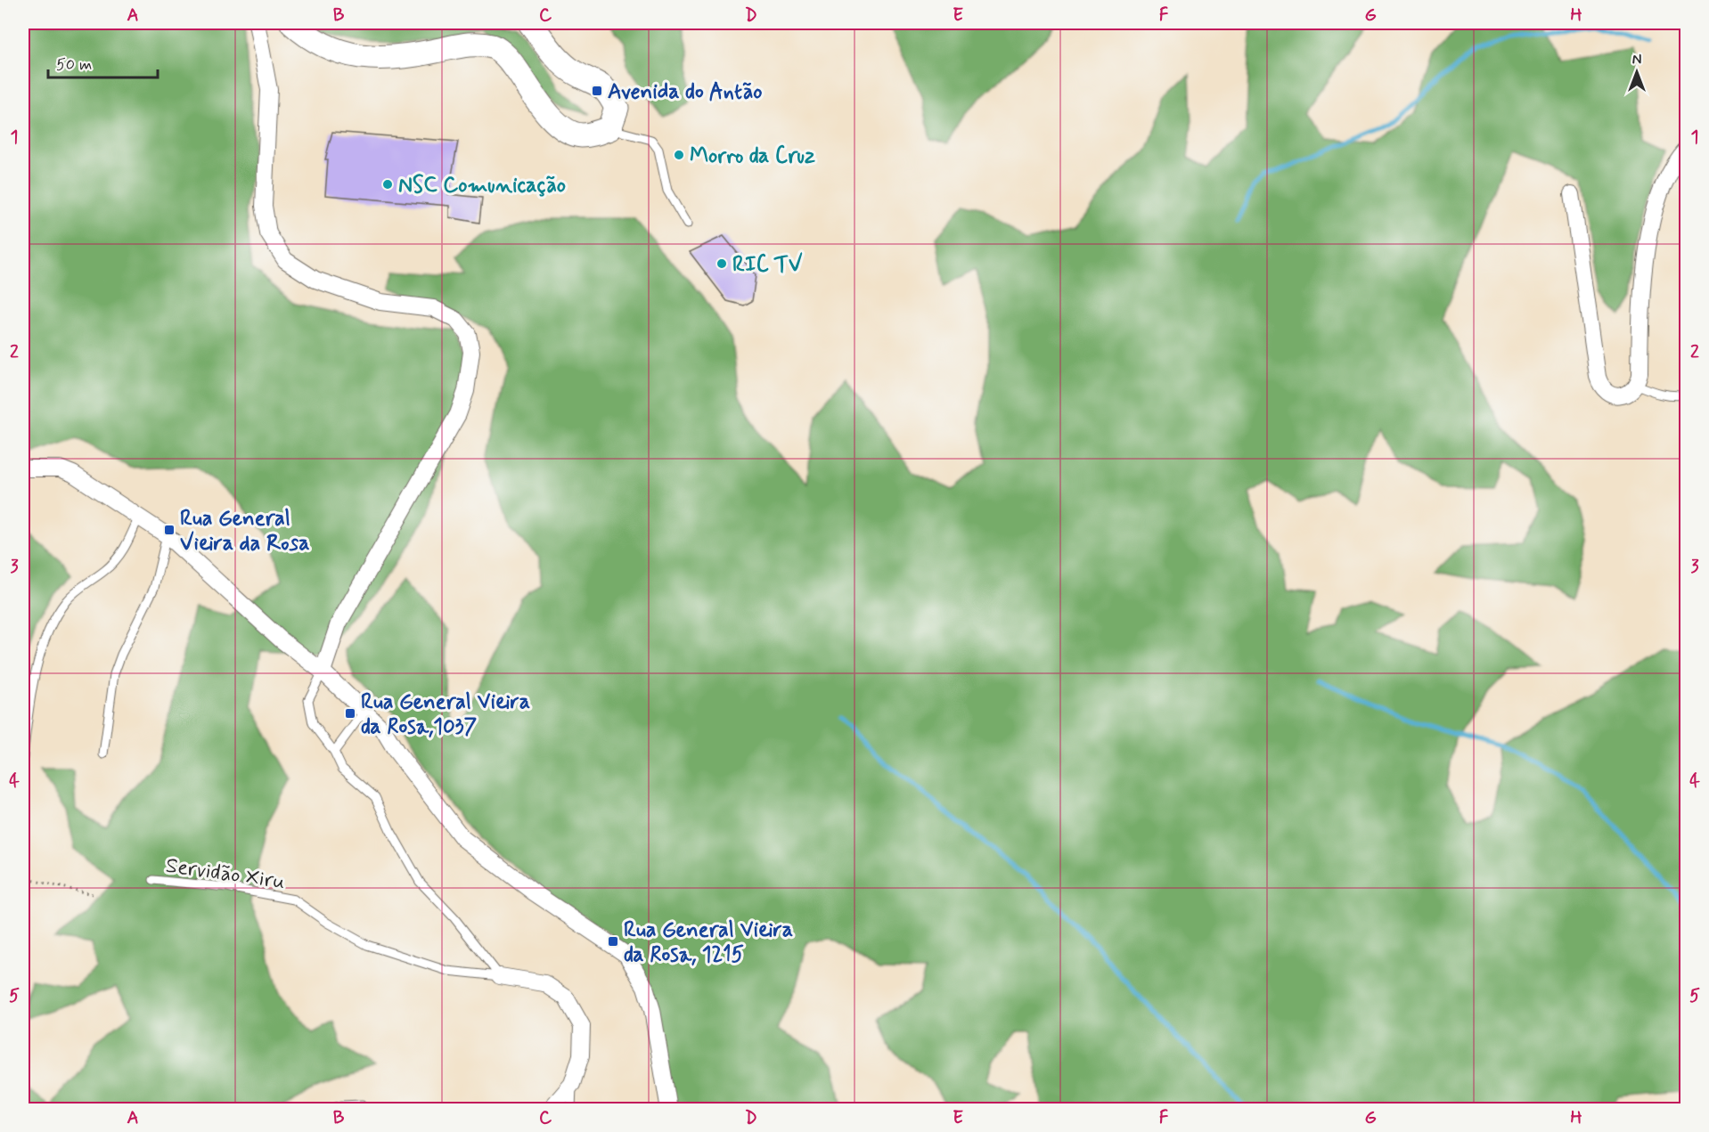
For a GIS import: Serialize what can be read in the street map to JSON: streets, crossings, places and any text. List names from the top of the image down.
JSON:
{
  "streets": {
    "lane": ["Servidão Xiru"]
  },
  "places": {
    "transit": [
      "Avenida do Antão",
      "Rua General Vieira da Rosa",
      "Rua General Vieira da Rosa,1037",
      "Rua General Vieira da Rosa, 1215"
    ],
    "other": ["Morro da Cruz", "NSC Comunicação", "RIC TV"]
  },
  "scale_bar": "50 m",
  "north": "top",
  "grid": {
    "columns": [
      "A",
      "B",
      "C",
      "D",
      "E",
      "F",
      "G",
      "H"
    ],
    "rows": [
      "1",
      "2",
      "3",
      "4",
      "5"
    ]
  }
}
